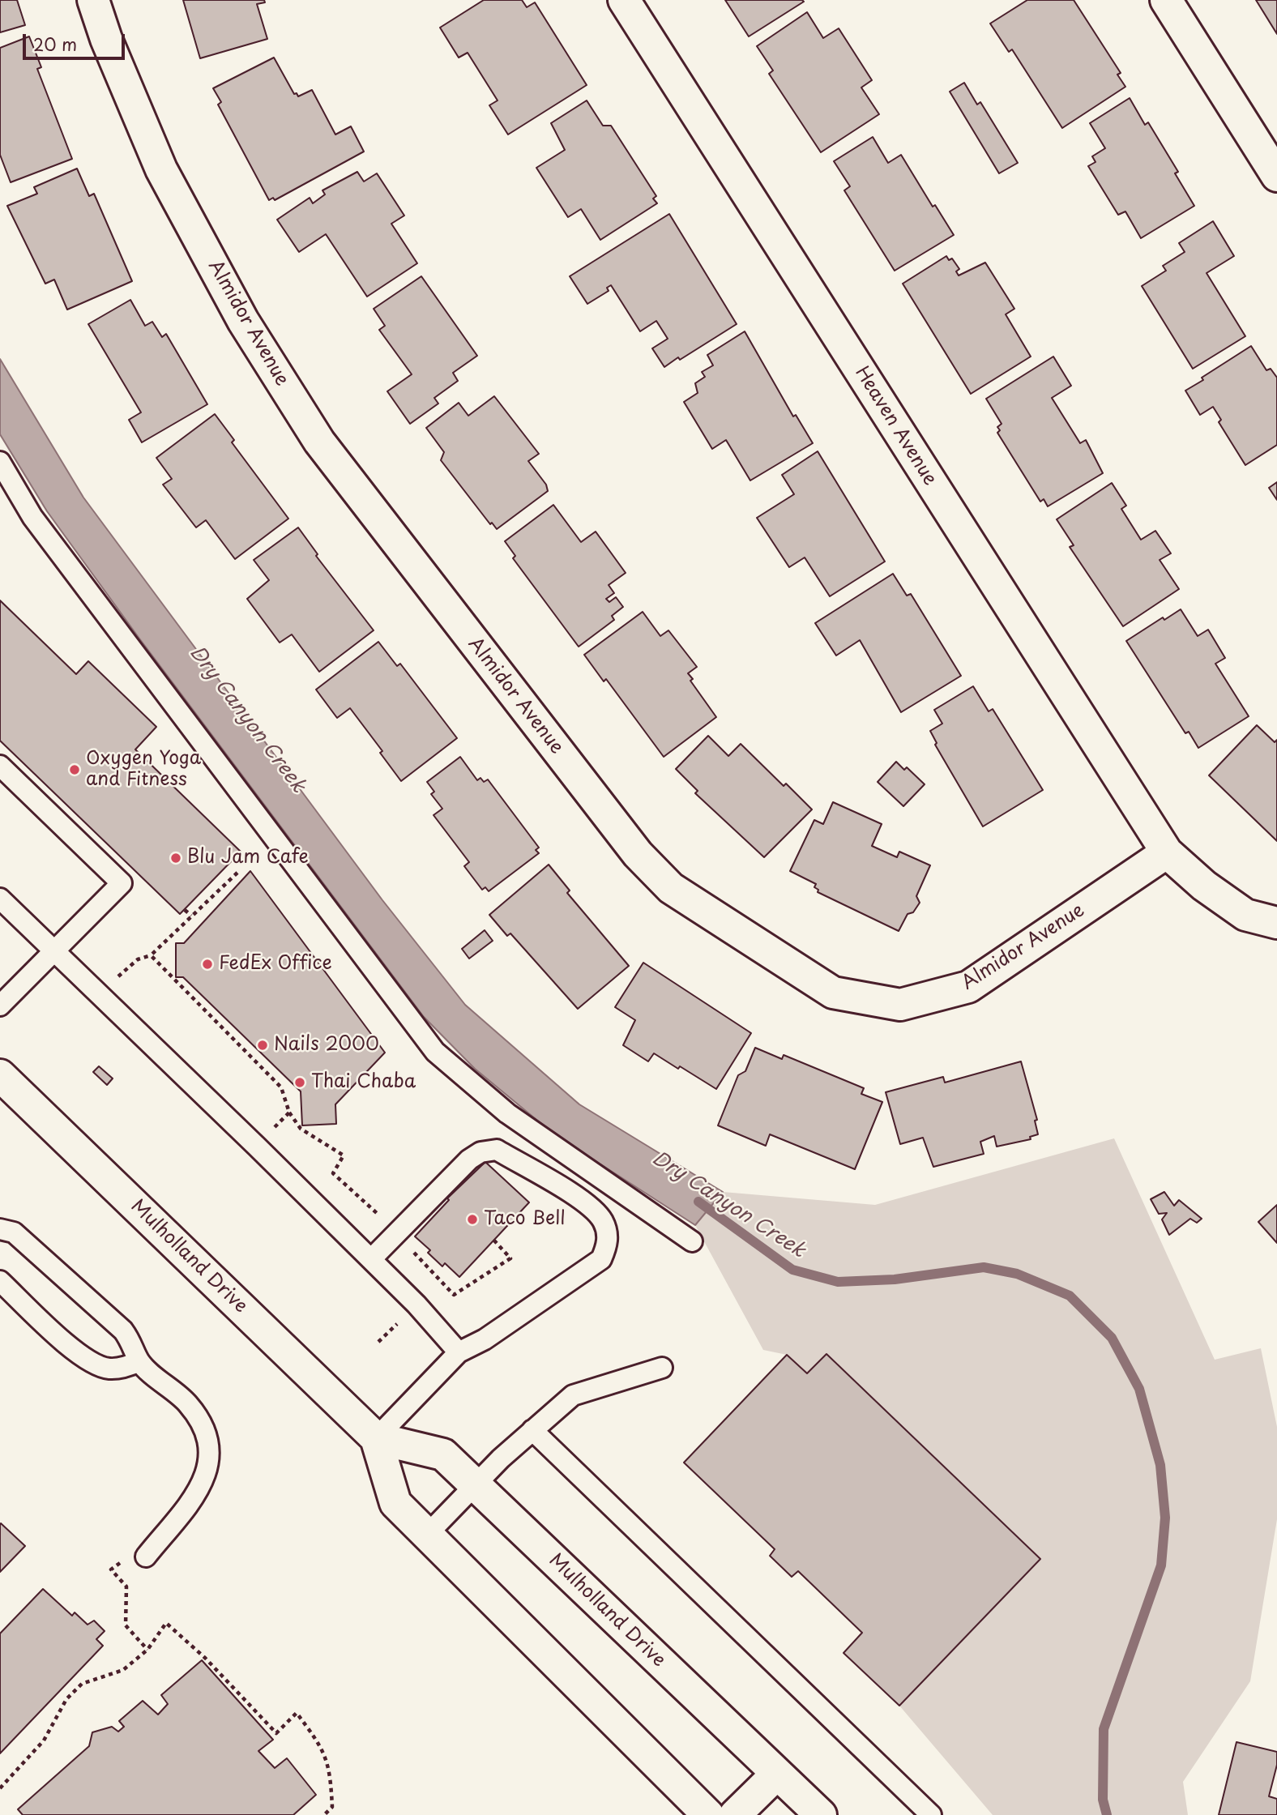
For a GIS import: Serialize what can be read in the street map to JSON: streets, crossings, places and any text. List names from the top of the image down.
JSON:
{
  "streets": {
    "street": ["Almidor Avenue", "Heaven Avenue", "Mulholland Drive"]
  },
  "crossings": [
    ["Almidor Avenue", "Heaven Avenue"]
  ],
  "water": ["Dry Canyon Creek"],
  "places": [
    "Oxygen Yoga and Fitness",
    "Blu Jam Cafe",
    "FedEx Office",
    "Nails 2000",
    "Thai Chaba",
    "Taco Bell"
  ],
  "scale_bar": "20 m"
}
